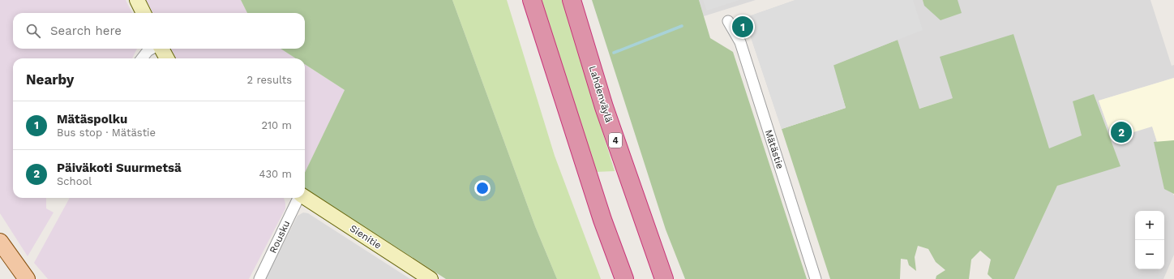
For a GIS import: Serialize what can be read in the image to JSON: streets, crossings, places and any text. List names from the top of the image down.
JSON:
{
  "streets": {
    "highway": ["Lahdenväylä", "4"],
    "street": ["Mätästie", "Rousku", "Sienitie"]
  },
  "page": {
    "search": "Search here",
    "pins": ["1", "2"],
    "heading": ["Nearby", "2 results"],
    "list": [
      {
        "mark": "1",
        "name": "Mätäspolku",
        "note": "Bus stop · Mätästie",
        "value": "210 m"
      },
      {
        "mark": "2",
        "name": "Päiväkoti Suurmetsä",
        "note": "School",
        "value": "430 m"
      }
    ],
    "map_buttons": ["+", "−"]
  }
}
